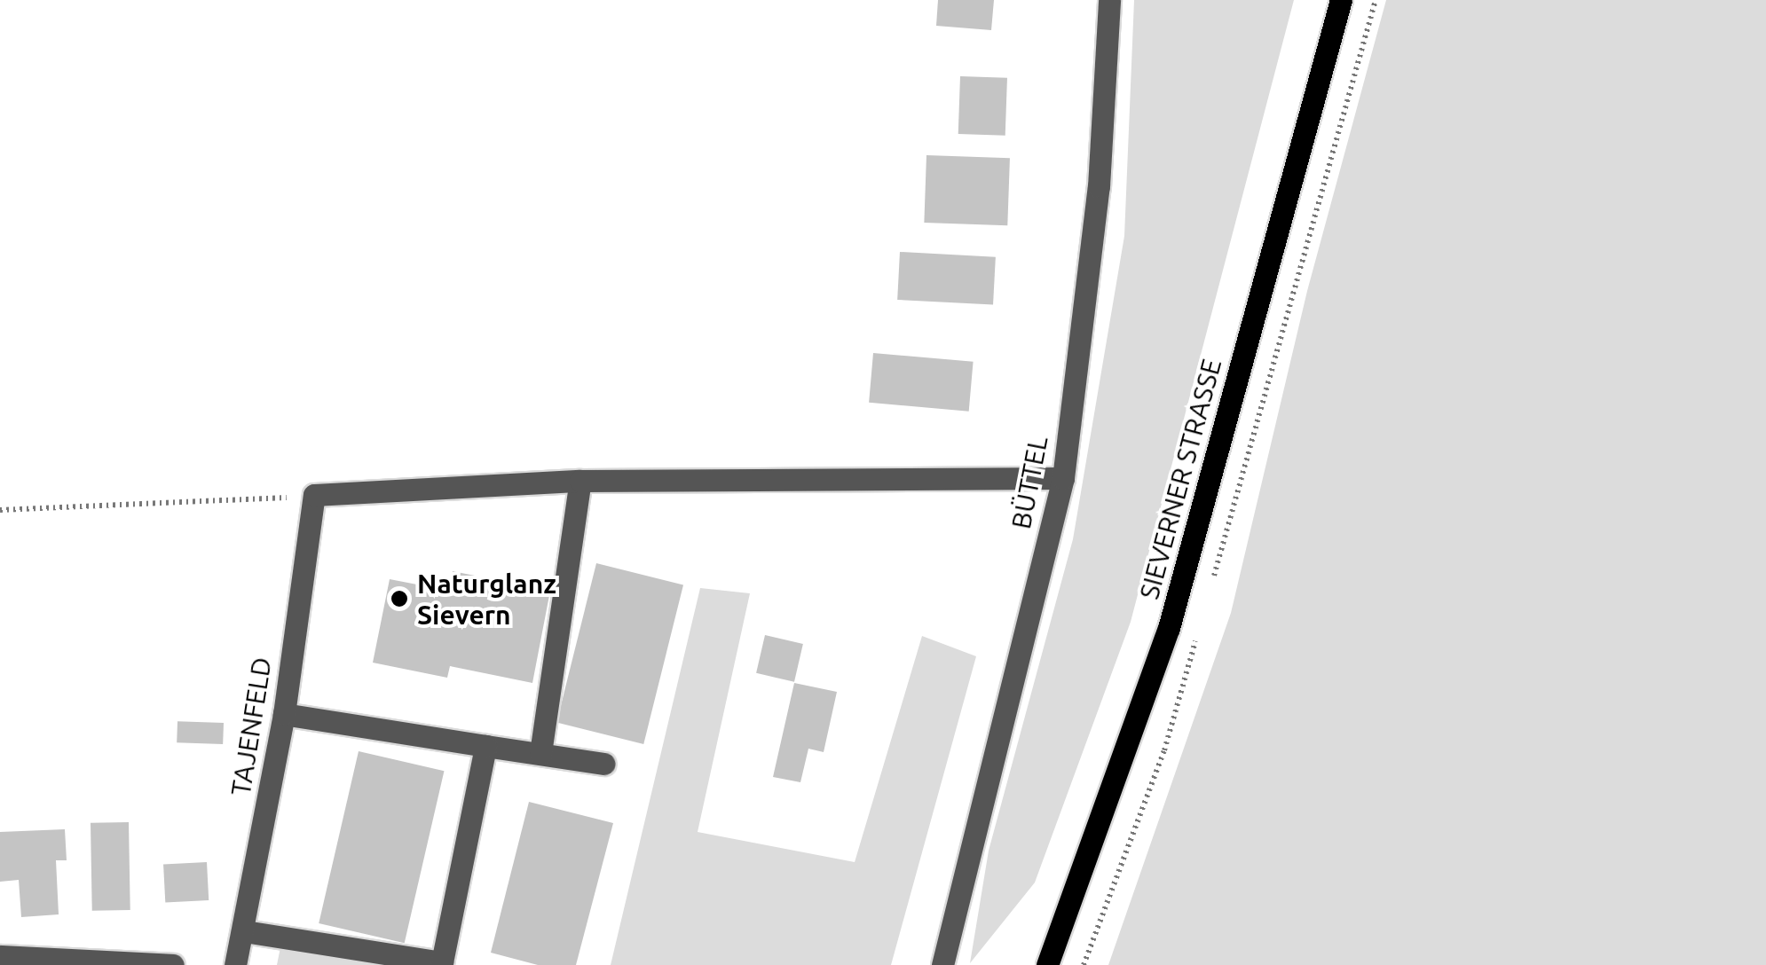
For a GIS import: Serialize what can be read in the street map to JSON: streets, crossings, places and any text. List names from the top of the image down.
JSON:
{
  "streets": {
    "main road": ["SIEVERNER STRASSE"],
    "street": ["BÜTTEL", "TAJENFELD"]
  },
  "places": ["Naturglanz Sievern"]
}
